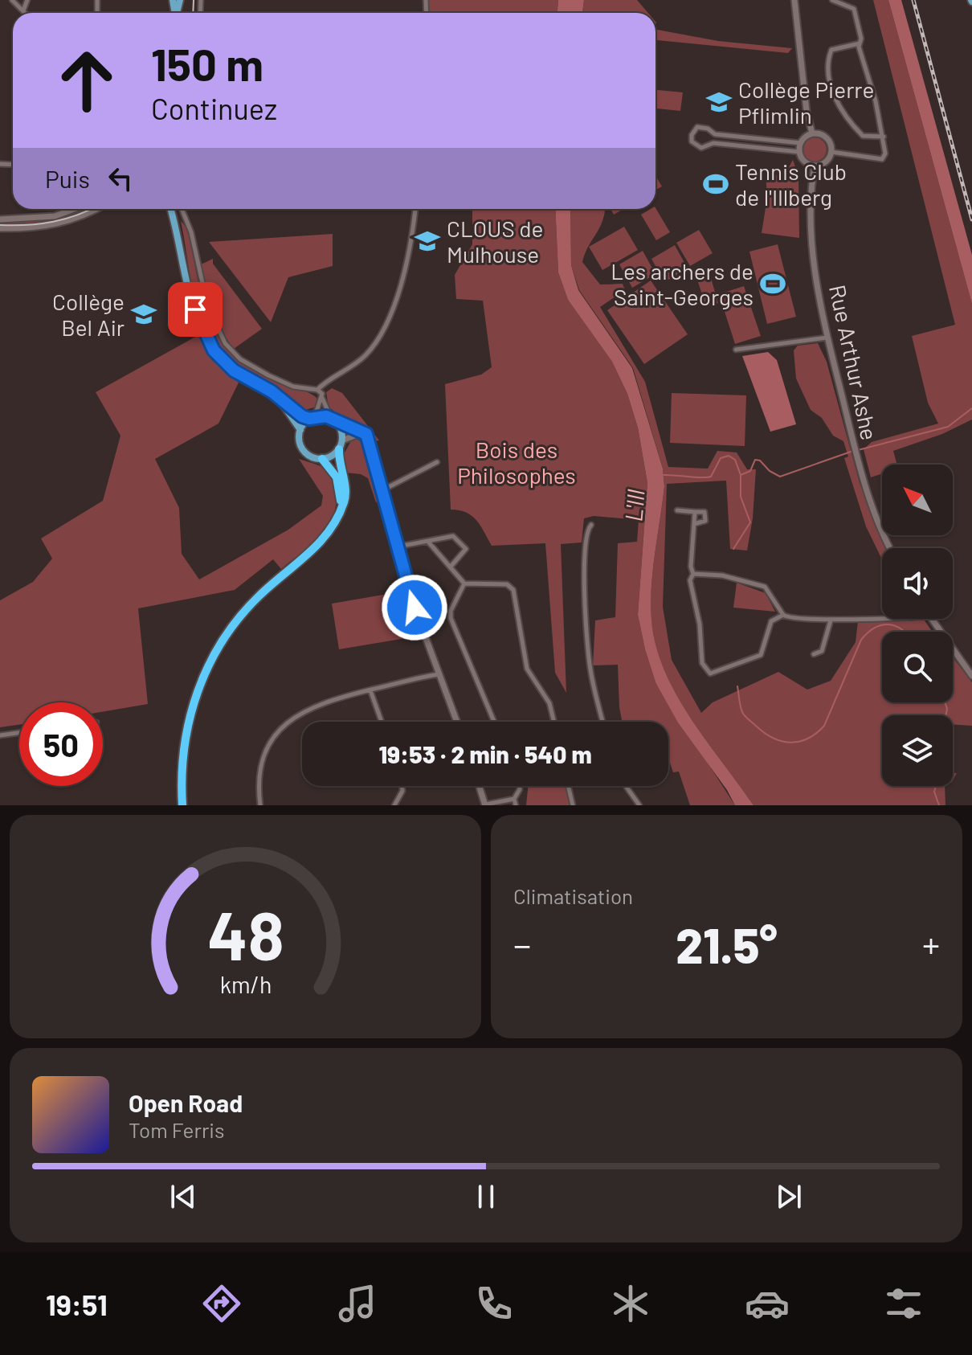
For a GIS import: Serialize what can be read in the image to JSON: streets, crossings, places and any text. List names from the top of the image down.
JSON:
{
  "streets": {
    "main road": ["Rue Arthur Ashe"]
  },
  "water": ["L'Ill"],
  "parks": ["Bois des Philosophes"],
  "places": {
    "school or university": ["Collège Pierre Pflimlin", "CLOUS de Mulhouse", "Collège Bel Air"],
    "sports": ["Tennis Club de l'Illberg", "Les archers de Saint-Georges"]
  },
  "north": "top left",
  "page": {
    "turn": ["150 m", "Continuez"],
    "then": "Puis",
    "limit": "50",
    "trip": "19:53 · 2 min · 540 m",
    "tile": "Climatisation",
    "heat": ["−", "21.5°", "+"],
    "song": ["Open Road", "Tom Ferris"],
    "tabs": "19:51",
    "gauge": ["48", "km/h"]
  }
}
